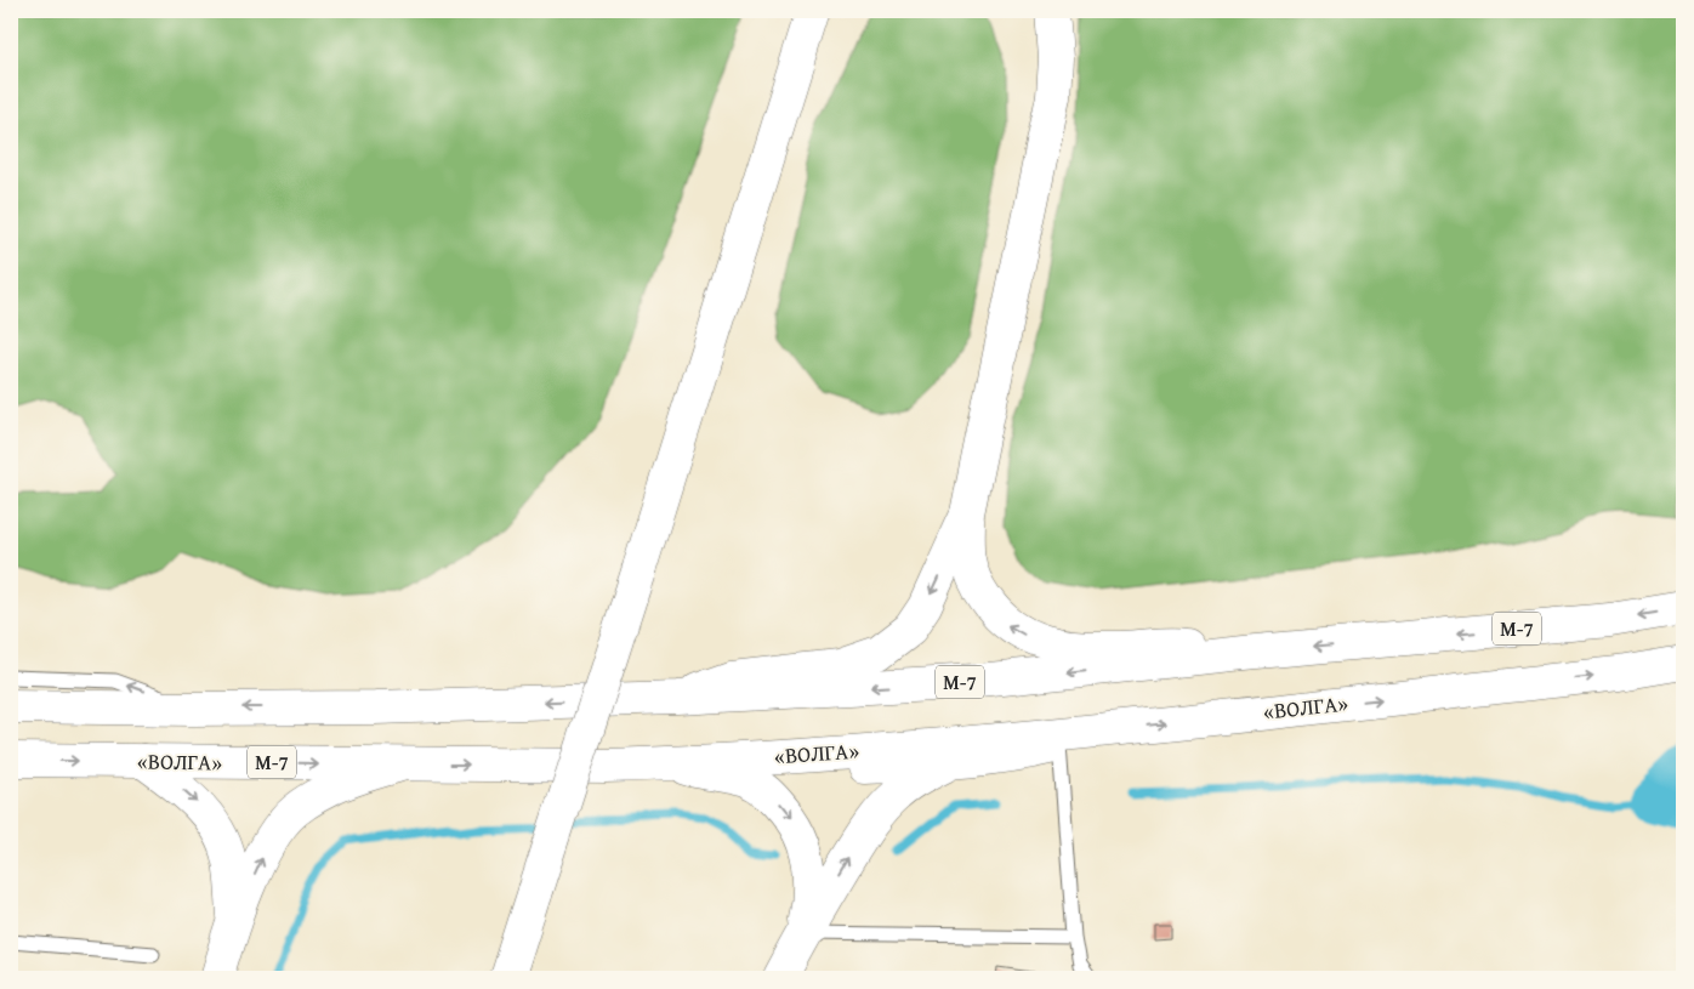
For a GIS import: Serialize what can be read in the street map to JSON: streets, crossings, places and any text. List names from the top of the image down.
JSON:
{
  "streets": {
    "main road": ["М-7", "«ВОЛГА»"]
  }
}
